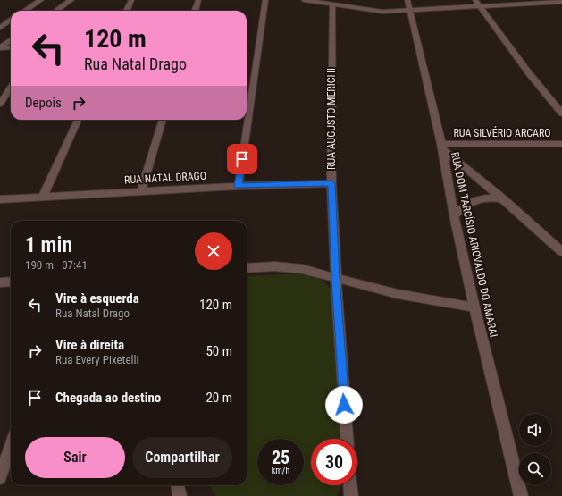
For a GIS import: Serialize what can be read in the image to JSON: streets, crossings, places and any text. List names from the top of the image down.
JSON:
{
  "streets": {
    "street": [
      "RUA AUGUSTO MERICHI",
      "RUA SILVÉRIO ARCARO",
      "RUA NATAL DRAGO",
      "RUA DOM TARCÍSIO ARIOVALDO DO AMARAL"
    ]
  },
  "crossings": [
    ["RUA AUGUSTO MERICHI", "RUA NATAL DRAGO"],
    ["RUA SILVÉRIO ARCARO", "RUA DOM TARCÍSIO ARIOVALDO DO AMARAL"]
  ],
  "page": {
    "turn": ["120 m", "Rua Natal Drago"],
    "then": "Depois",
    "heading": ["1 min", "190 m · 07:41"],
    "list": [
      {
        "name": "Vire à esquerda",
        "note": "Rua Natal Drago",
        "value": "120 m"
      },
      {
        "name": "Vire à direita",
        "note": "Rua Every Pixetelli",
        "value": "50 m"
      },
      {
        "name": "Chegada ao destino",
        "value": "20 m"
      }
    ],
    "buttons": ["Sair", "Compartilhar"],
    "speed": "25 km/h",
    "limit": "30"
  }
}
